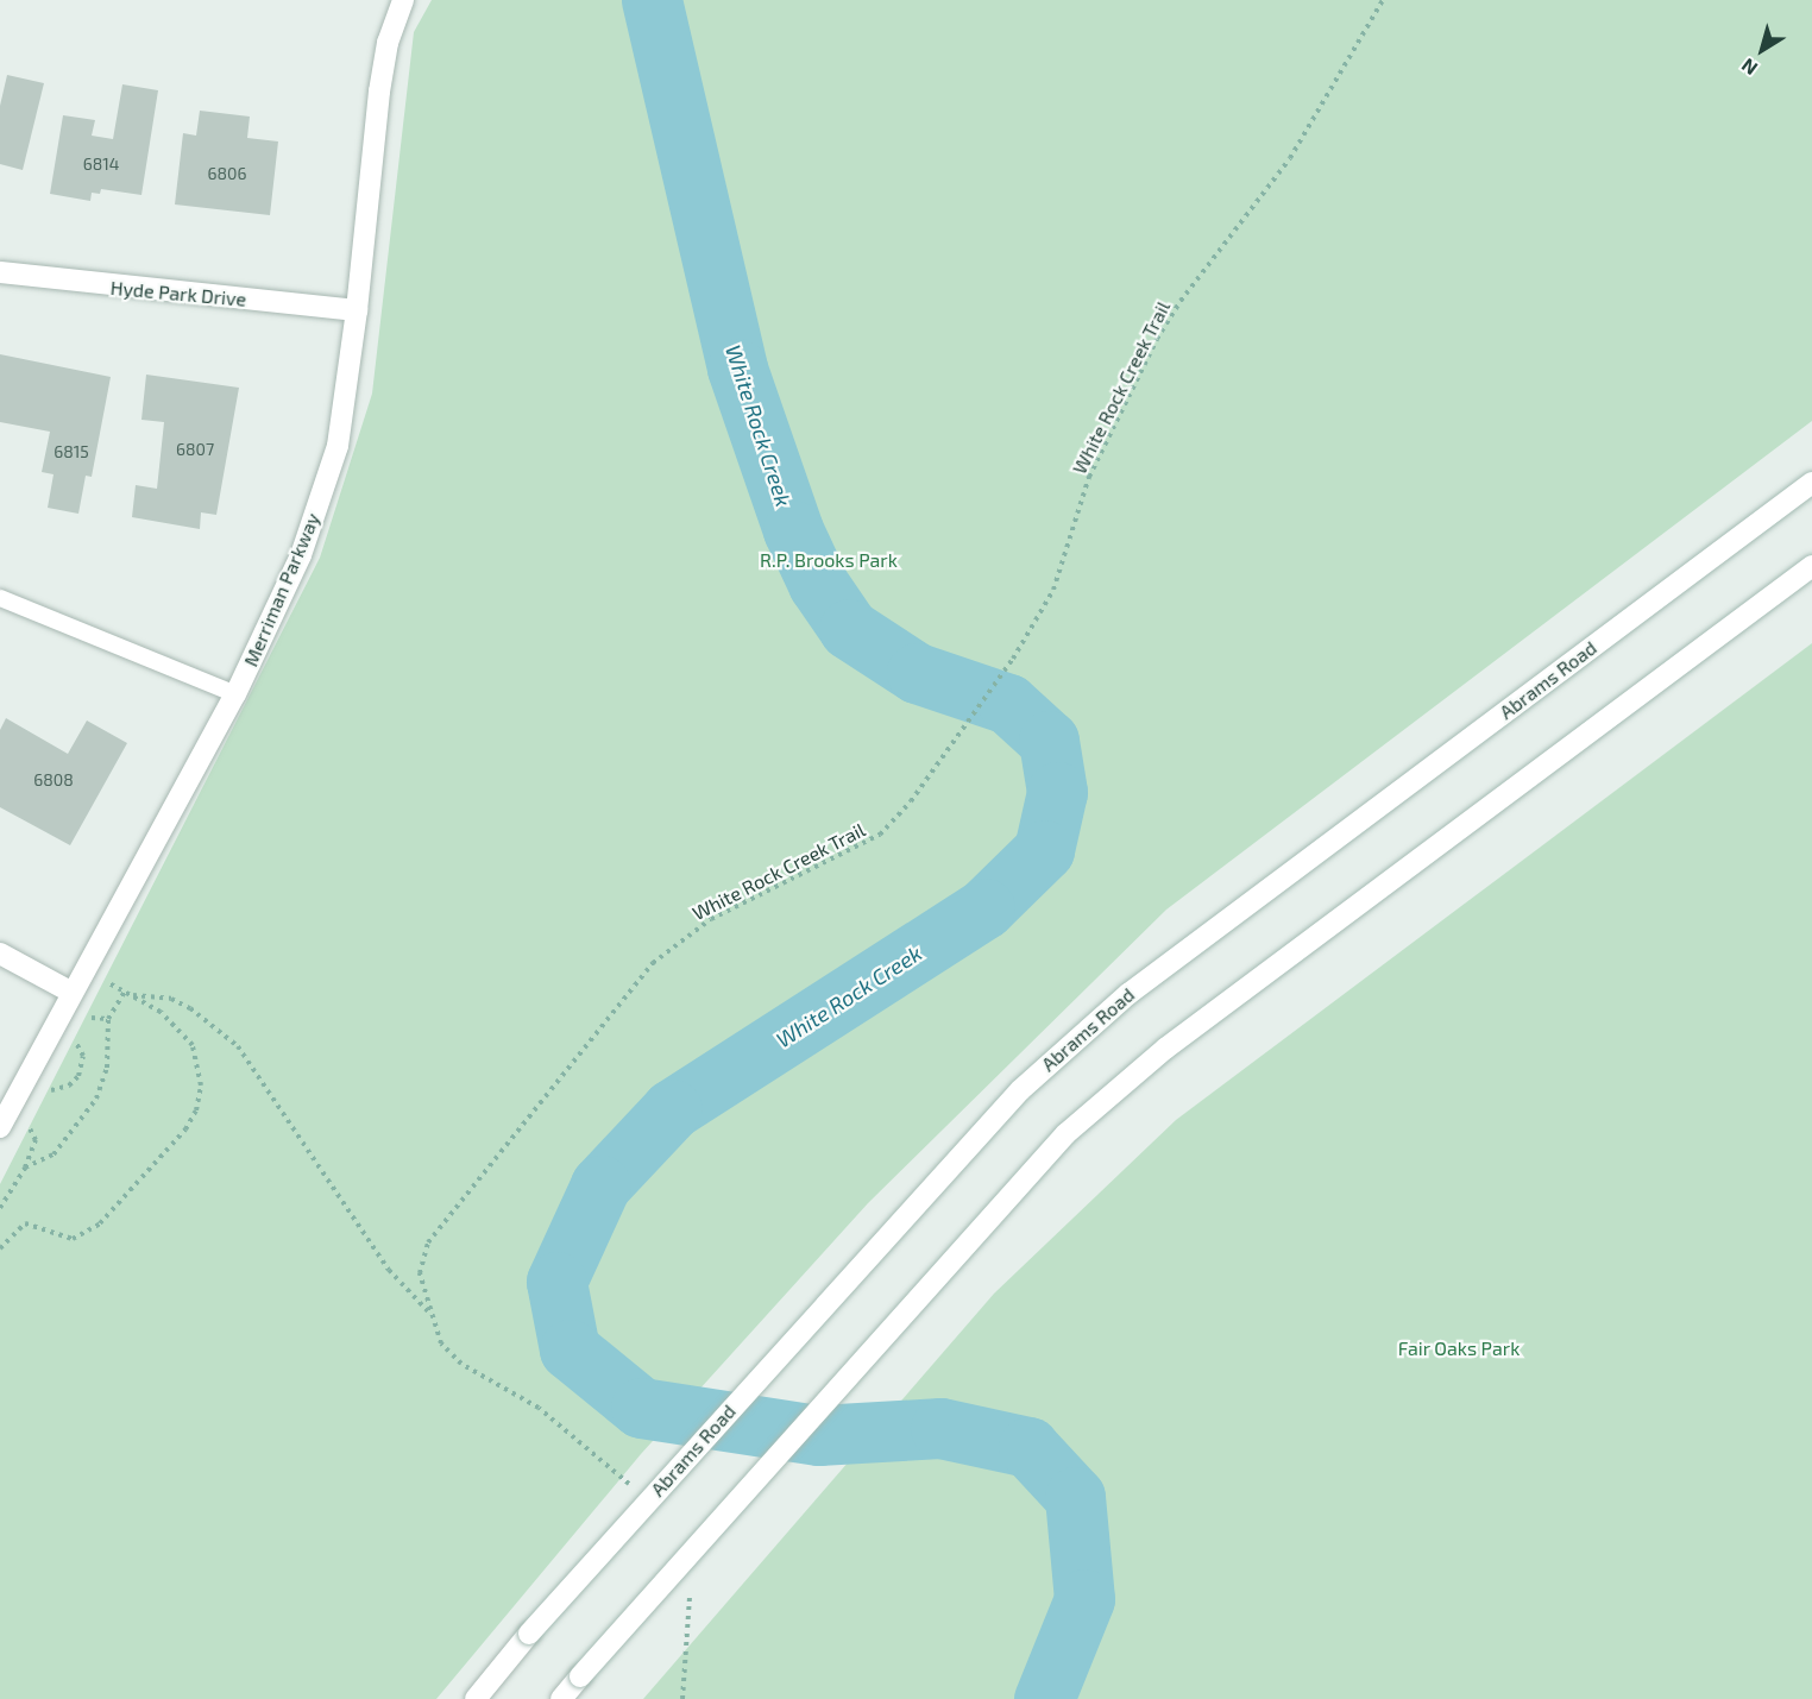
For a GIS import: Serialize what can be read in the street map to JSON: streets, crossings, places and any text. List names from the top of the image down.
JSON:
{
  "streets": {
    "main road": ["Hyde Park Drive", "Merriman Parkway", "Abrams Road"],
    "path": ["White Rock Creek Trail"]
  },
  "crossings": [
    ["Hyde Park Drive", "Merriman Parkway"]
  ],
  "water": ["White Rock Creek"],
  "parks": ["R.P. Brooks Park", "Fair Oaks Park"],
  "house_numbers": [
    "6814",
    "6806",
    "6807",
    "6815",
    "6808"
  ],
  "north": "bottom left"
}
